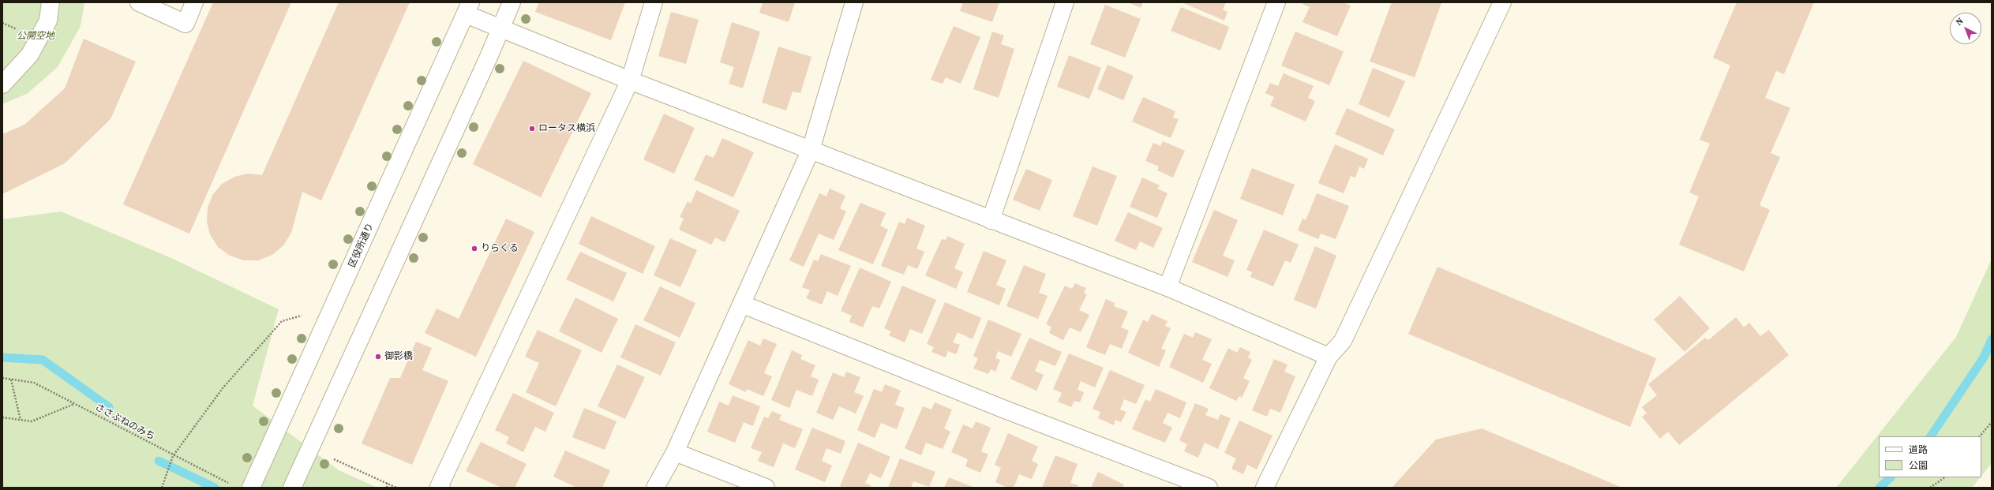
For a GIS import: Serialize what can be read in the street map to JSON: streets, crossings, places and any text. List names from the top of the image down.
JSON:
{
  "streets": {
    "street": ["区役所通り"],
    "path": ["ささぶねのみち"]
  },
  "parks": ["公開空地"],
  "places": ["ロータス横浜", "りらくる", "御影橋"],
  "legend": ["道路", "公園"],
  "north": "top left"
}
